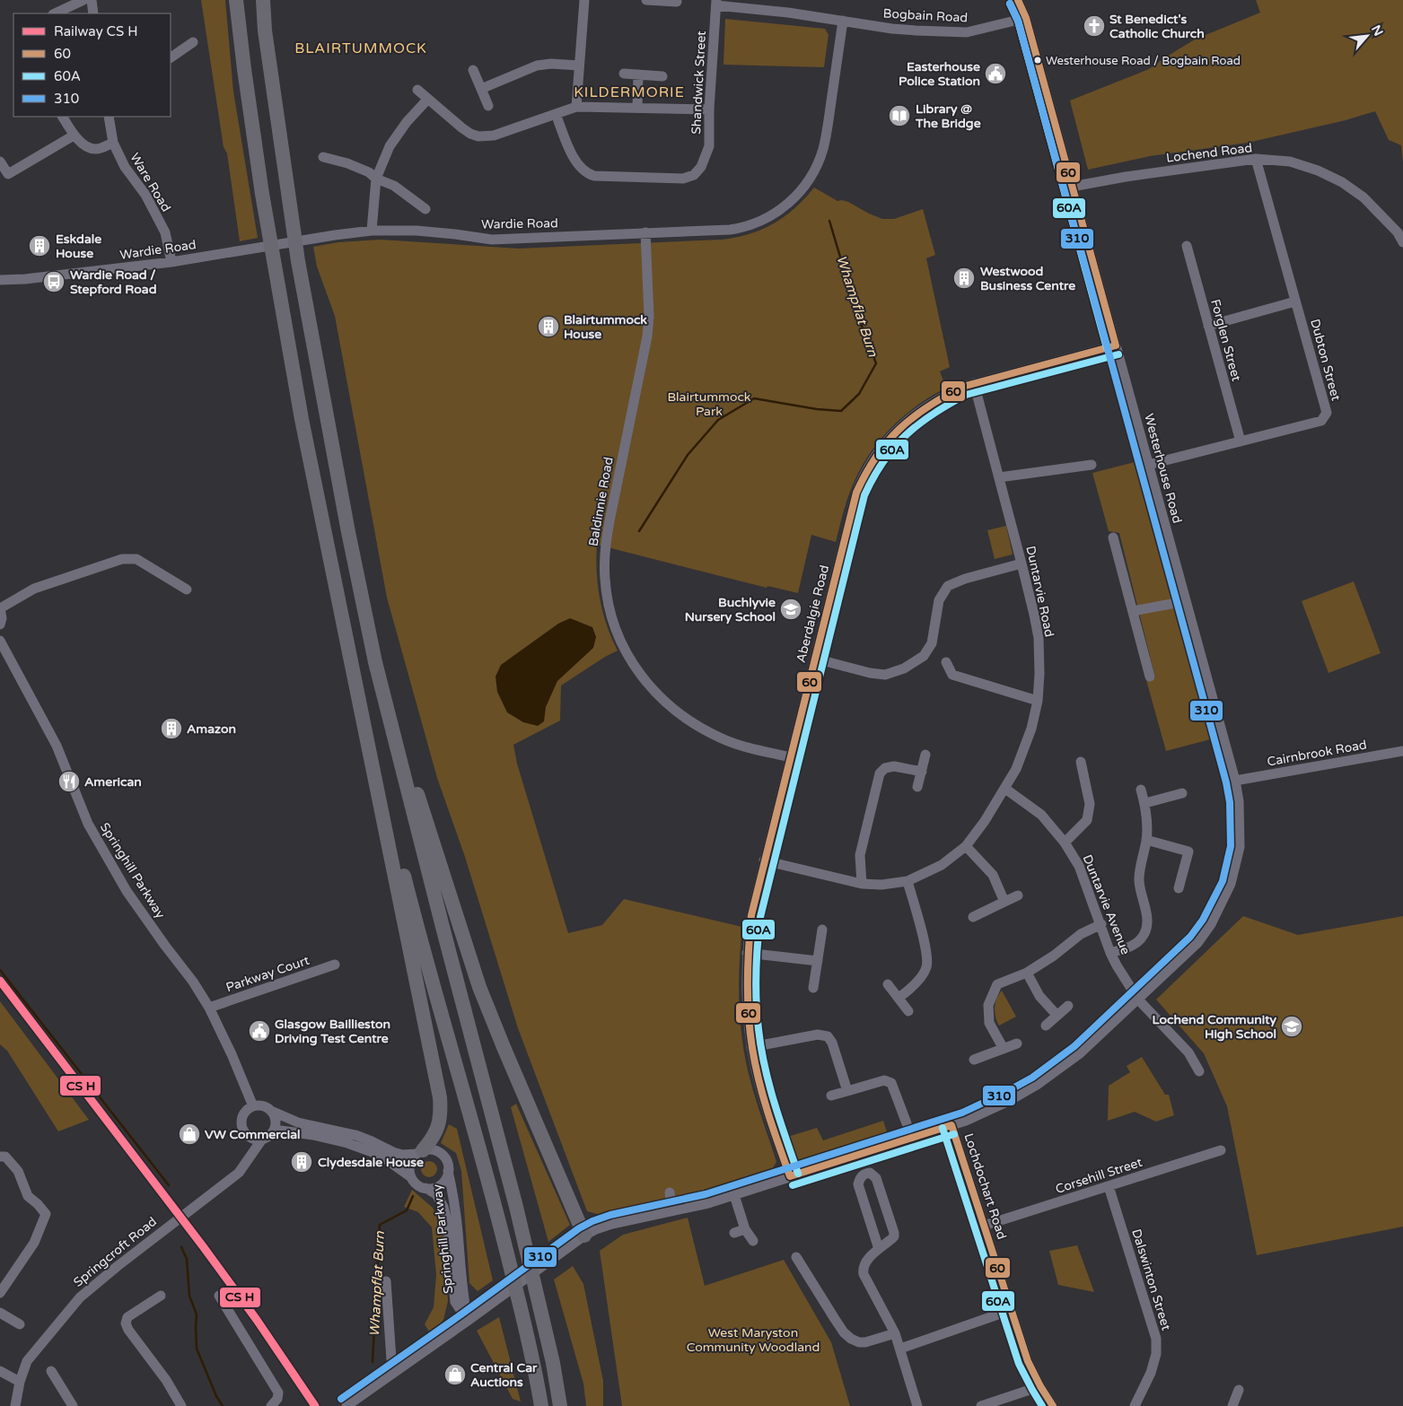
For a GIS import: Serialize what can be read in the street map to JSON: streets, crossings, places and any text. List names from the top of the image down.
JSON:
{
  "streets": {
    "street": [
      "Bogbain Road",
      "Shandwick Street",
      "Lochend Road",
      "Ware Road",
      "Wardie Road",
      "Forglen Street",
      "Dubton Street",
      "Westerhouse Road",
      "Baldinnie Road",
      "Duntarvie Road",
      "Aberdalgie Road",
      "Cairnbrook Road",
      "Springhill Parkway",
      "Duntarvie Avenue",
      "Parkway Court",
      "Corsehill Street",
      "Lochdochart Road",
      "Springcroft Road",
      "Dalswinton Street"
    ]
  },
  "crossings": [
    ["Bogbain Road", "Shandwick Street"],
    ["Bogbain Road", "Wardie Road"],
    ["Bogbain Road", "Westerhouse Road"],
    ["Lochend Road", "Dubton Street"],
    ["Lochend Road", "Westerhouse Road"],
    ["Ware Road", "Wardie Road"],
    ["Wardie Road", "Baldinnie Road"],
    ["Forglen Street", "Dubton Street"],
    ["Dubton Street", "Westerhouse Road"],
    ["Westerhouse Road", "Aberdalgie Road"],
    ["Westerhouse Road", "Cairnbrook Road"],
    ["Westerhouse Road", "Springhill Parkway"],
    ["Westerhouse Road", "Duntarvie Avenue"],
    ["Westerhouse Road", "Lochdochart Road"],
    ["Baldinnie Road", "Aberdalgie Road"],
    ["Duntarvie Road", "Aberdalgie Road"],
    ["Duntarvie Road", "Duntarvie Avenue"],
    ["Springhill Parkway", "Parkway Court"],
    ["Springhill Parkway", "Springcroft Road"],
    ["Corsehill Street", "Lochdochart Road"],
    ["Corsehill Street", "Dalswinton Street"]
  ],
  "districts": ["BLAIRTUMMOCK", "KILDERMORIE"],
  "water": ["Whampflat Burn"],
  "parks": ["Blairtummock Park", "West Maryston Community Woodland"],
  "places": {
    "church": ["St Benedict's Catholic Church"],
    "other": ["Westerhouse Road / Bogbain Road"],
    "public building": ["Easterhouse Police Station", "Glasgow Baillieston Driving Test Centre"],
    "library": ["Library @ The Bridge"],
    "building": [
      "Eskdale House",
      "Westwood Business Centre",
      "Blairtummock House",
      "Amazon",
      "Clydesdale House"
    ],
    "bus stop": ["Wardie Road / Stepford Road"],
    "school or university": ["Buchlyvie Nursery School", "Lochend Community High School"],
    "restaurant": ["American"],
    "shop": ["VW Commercial", "Central Car Auctions"]
  },
  "lines": ["transit line 60", "transit line 60A", "transit line 310"],
  "legend": [
    "Railway CS H",
    "60",
    "60A",
    "310"
  ],
  "north": "top right"
}
